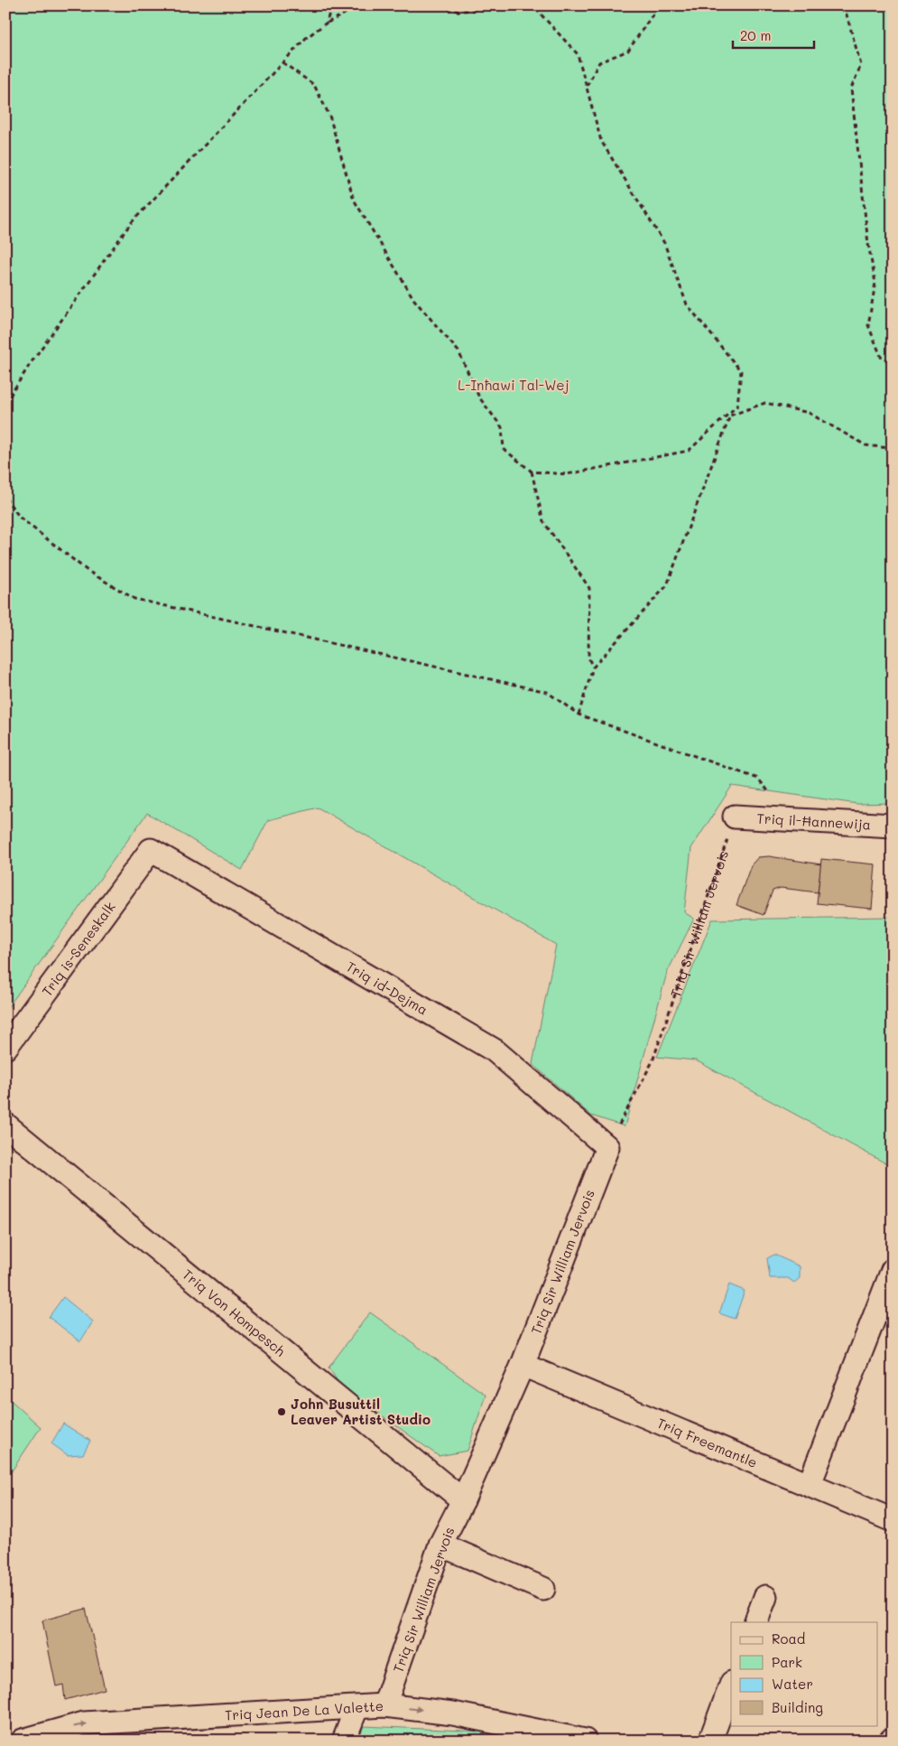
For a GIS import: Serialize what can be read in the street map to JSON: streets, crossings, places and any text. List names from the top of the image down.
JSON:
{
  "streets": {
    "street": [
      "Triq il-Ħannewija",
      "Triq Sir William Jervois",
      "Triq is-Seneskalk",
      "Triq id-Dejma",
      "Triq Von Hompesch",
      "Triq Freemantle",
      "Triq Jean De La Valette"
    ]
  },
  "crossings": [
    ["Triq il-Ħannewija", "Triq Sir William Jervois"],
    ["Triq Sir William Jervois", "Triq id-Dejma"],
    ["Triq Sir William Jervois", "Triq Von Hompesch"],
    ["Triq Sir William Jervois", "Triq Freemantle"],
    ["Triq Sir William Jervois", "Triq Jean De La Valette"],
    ["Triq is-Seneskalk", "Triq id-Dejma"]
  ],
  "one_way": ["Triq Jean De La Valette"],
  "parks": ["L-Inħawi Tal-Wej"],
  "places": ["John Busuttil Leaver Artist Studio"],
  "legend": [
    "Road",
    "Park",
    "Water",
    "Building"
  ],
  "scale_bar": "20 m"
}
